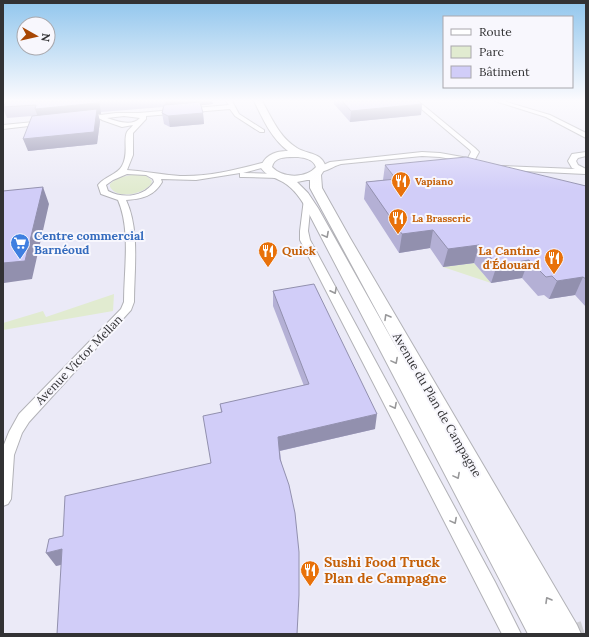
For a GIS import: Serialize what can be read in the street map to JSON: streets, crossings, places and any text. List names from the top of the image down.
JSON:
{
  "streets": {
    "main road": ["Avenue du Plan de Campagne"],
    "street": ["Avenue Victor Mellan"]
  },
  "places": {
    "restaurant": [
      "Vapiano",
      "La Brasserie",
      "Quick",
      "La Cantine d'Édouard",
      "Sushi Food Truck Plan de Campagne"
    ],
    "supermarket": ["Centre commercial Barnéoud"]
  },
  "legend": ["Route", "Parc", "Bâtiment"],
  "north": "right"
}
